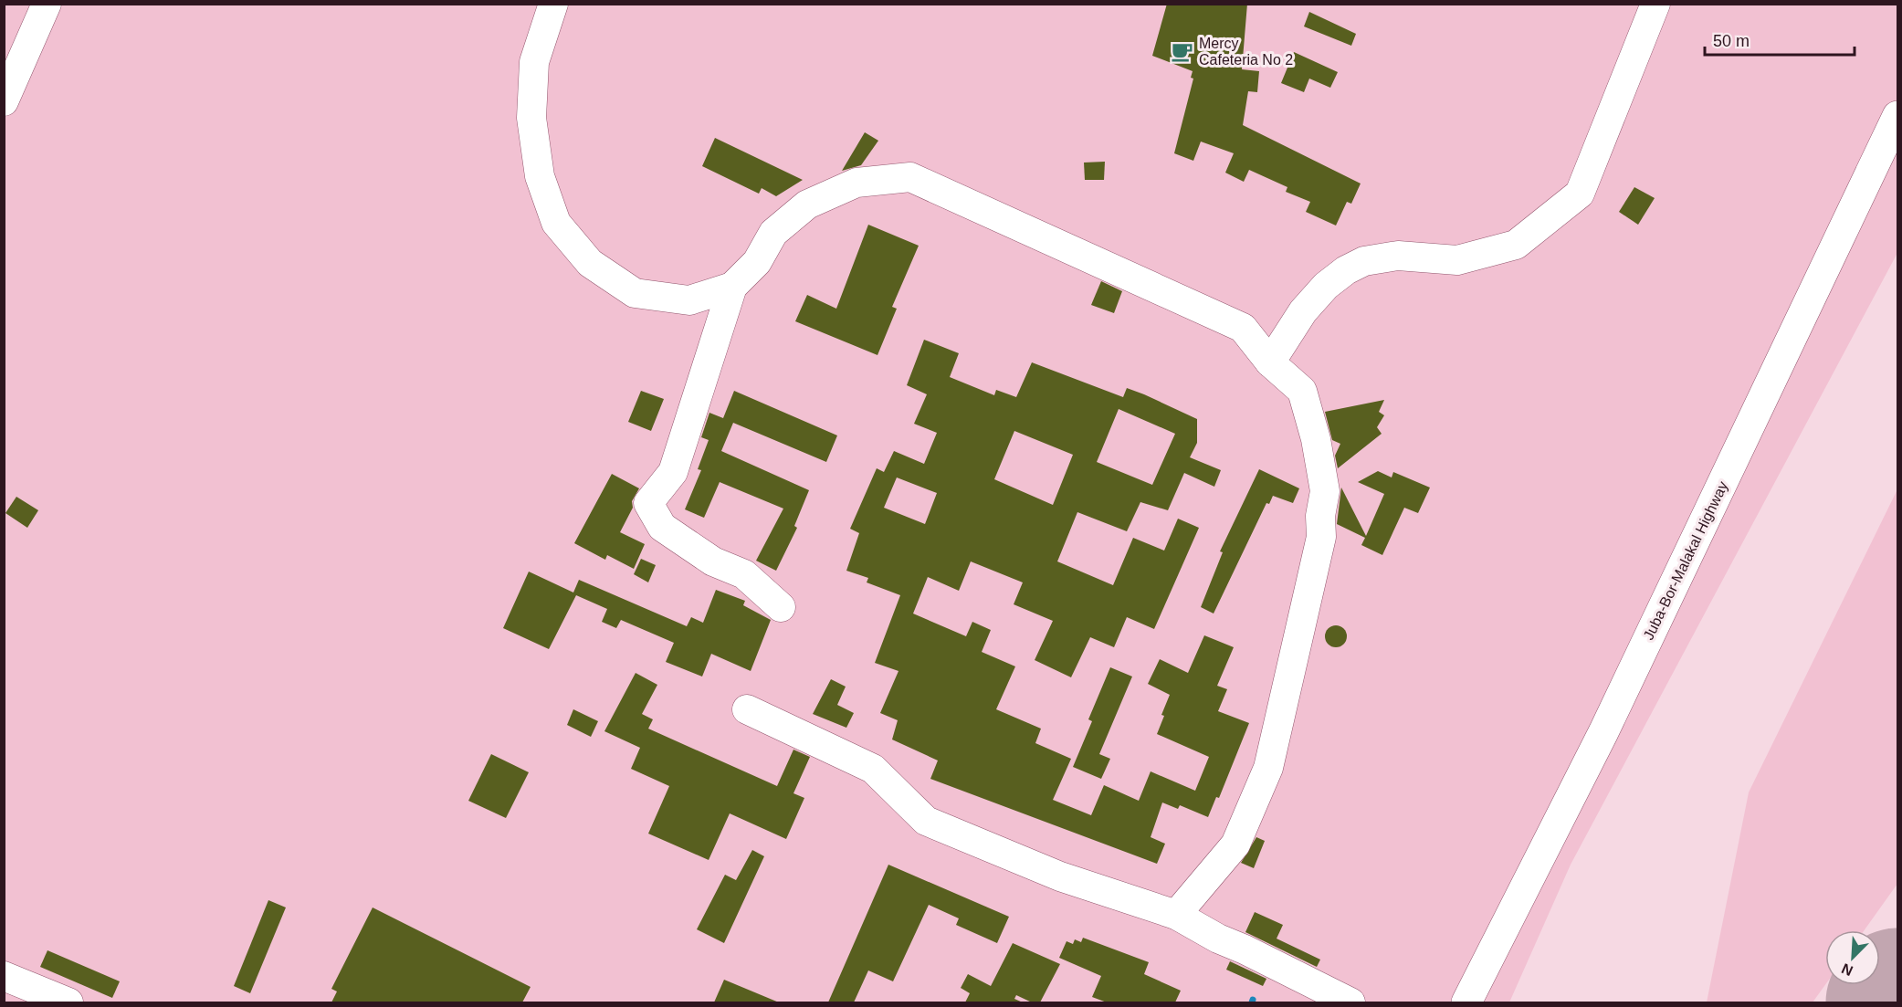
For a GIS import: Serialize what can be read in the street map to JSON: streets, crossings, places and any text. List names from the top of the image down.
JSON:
{
  "streets": {
    "main road": ["Juba-Bor-Malakal Highway"]
  },
  "places": {
    "cafe": ["Mercy Cafeteria No 2"]
  },
  "scale_bar": "50 m",
  "north": "bottom left"
}
